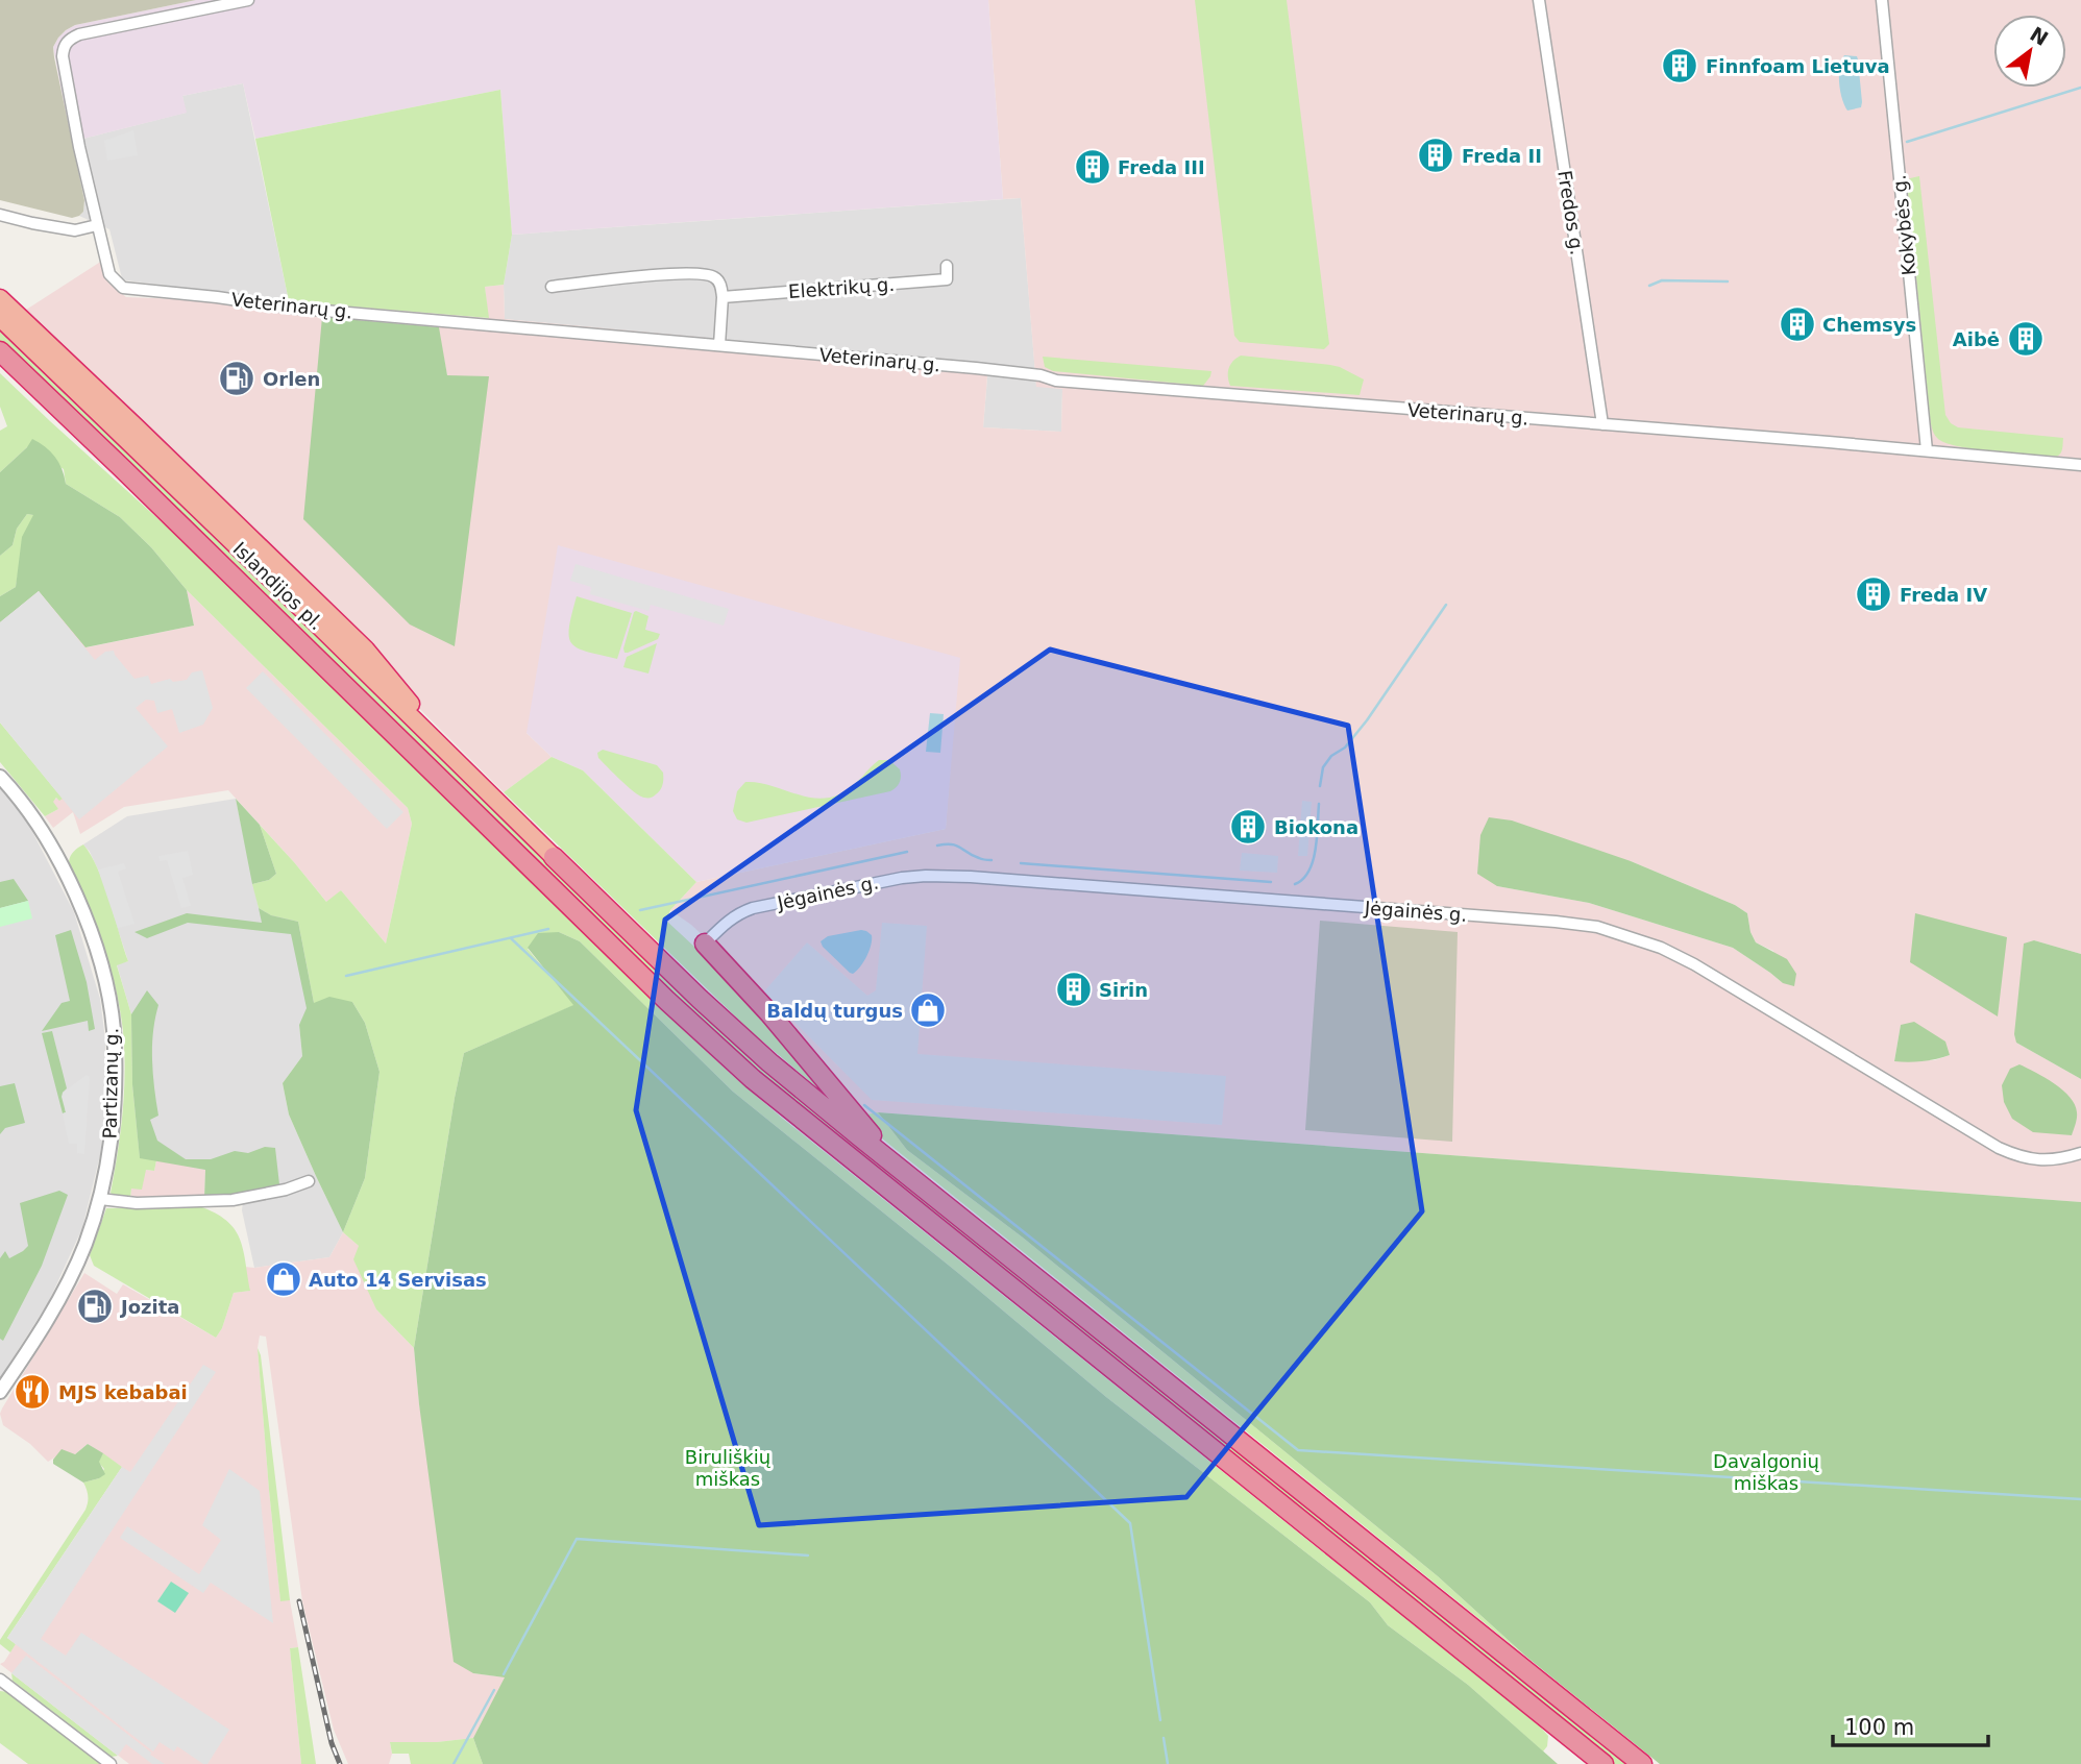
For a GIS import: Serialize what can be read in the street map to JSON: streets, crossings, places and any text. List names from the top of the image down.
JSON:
{
  "streets": {
    "highway": ["Islandijos pl."],
    "street": [
      "Fredos g.",
      "Kokybės g.",
      "Elektrikų g.",
      "Veterinarų g.",
      "Jėgainės g.",
      "Partizanų g."
    ]
  },
  "crossings": [
    ["Fredos g.", "Veterinarų g."],
    ["Kokybės g.", "Veterinarų g."]
  ],
  "parks": ["Biruliškių miškas", "Davalgonių miškas"],
  "places": {
    "building": [
      "Finnfoam Lietuva",
      "Freda II",
      "Freda III",
      "Chemsys",
      "Aibė",
      "Freda IV",
      "Biokona",
      "Sirin"
    ],
    "fuel station": ["Orlen", "Jozita"],
    "shop": ["Baldų turgus", "Auto 14 Servisas"],
    "restaurant": ["MJS kebabai"]
  },
  "scale_bar": "100 m",
  "north": "top right"
}
